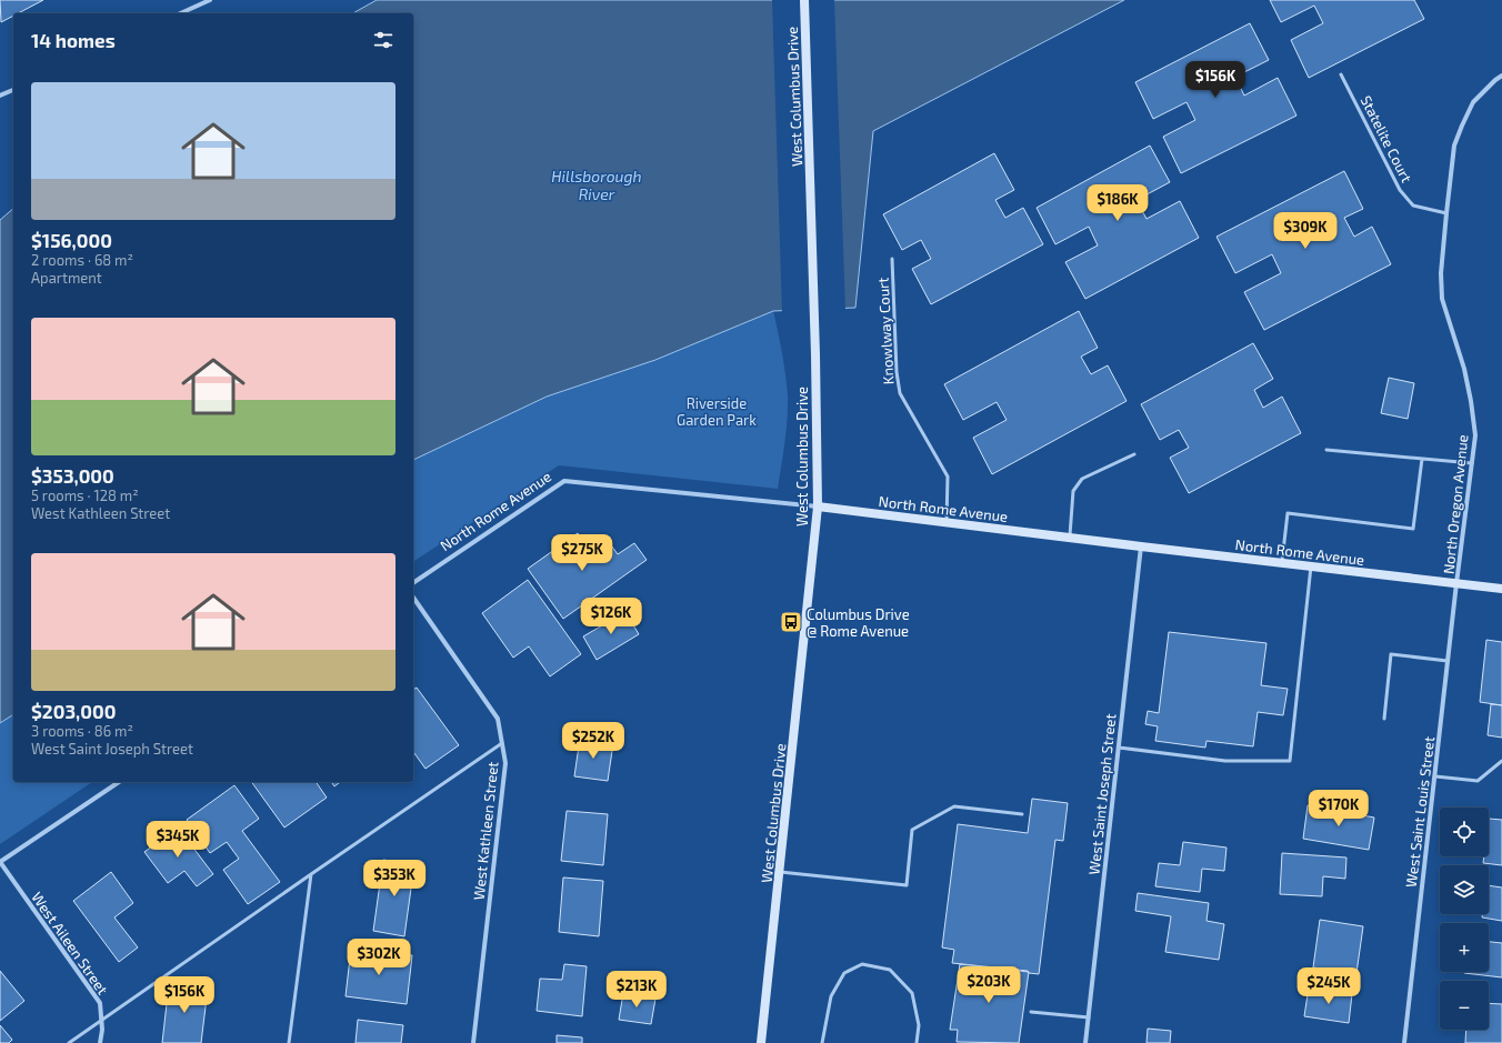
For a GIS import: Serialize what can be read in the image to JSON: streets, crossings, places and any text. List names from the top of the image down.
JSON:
{
  "streets": {
    "main road": ["West Columbus Drive", "North Rome Avenue"],
    "street": [
      "North Oregon Avenue",
      "West Saint Joseph Street",
      "West Saint Louis Street",
      "West Kathleen Street",
      "West Aileen Street"
    ],
    "lane": ["Statelite Court", "Knowlway Court"]
  },
  "crossings": [
    ["West Columbus Drive", "North Rome Avenue"],
    ["Statelite Court", "North Oregon Avenue"],
    ["Knowlway Court", "North Rome Avenue"],
    ["North Oregon Avenue", "North Rome Avenue"],
    ["North Oregon Avenue", "West Saint Louis Street"],
    ["North Rome Avenue", "West Saint Joseph Street"],
    ["North Rome Avenue", "West Saint Louis Street"]
  ],
  "water": ["Hillsborough River"],
  "parks": ["Riverside Garden Park"],
  "places": {
    "bus stop": ["Columbus Drive @ Rome Avenue"]
  },
  "page": {
    "heading": "14 homes",
    "price": [
      "$156K",
      "$186K",
      "$309K",
      "$275K",
      "$126K",
      "$252K",
      "$170K",
      "$345K",
      "$353K",
      "$302K",
      "$203K",
      "$245K",
      "$213K",
      "$156K"
    ],
    "list": [
      {
        "name": "$156,000",
        "note": "2 rooms · 68 m² · Apartment"
      },
      {
        "name": "$353,000",
        "note": "5 rooms · 128 m² · West Kathleen Street"
      },
      {
        "name": "$203,000",
        "note": "3 rooms · 86 m² · West Saint Joseph Street"
      }
    ],
    "map_buttons": ["+", "−"]
  }
}
